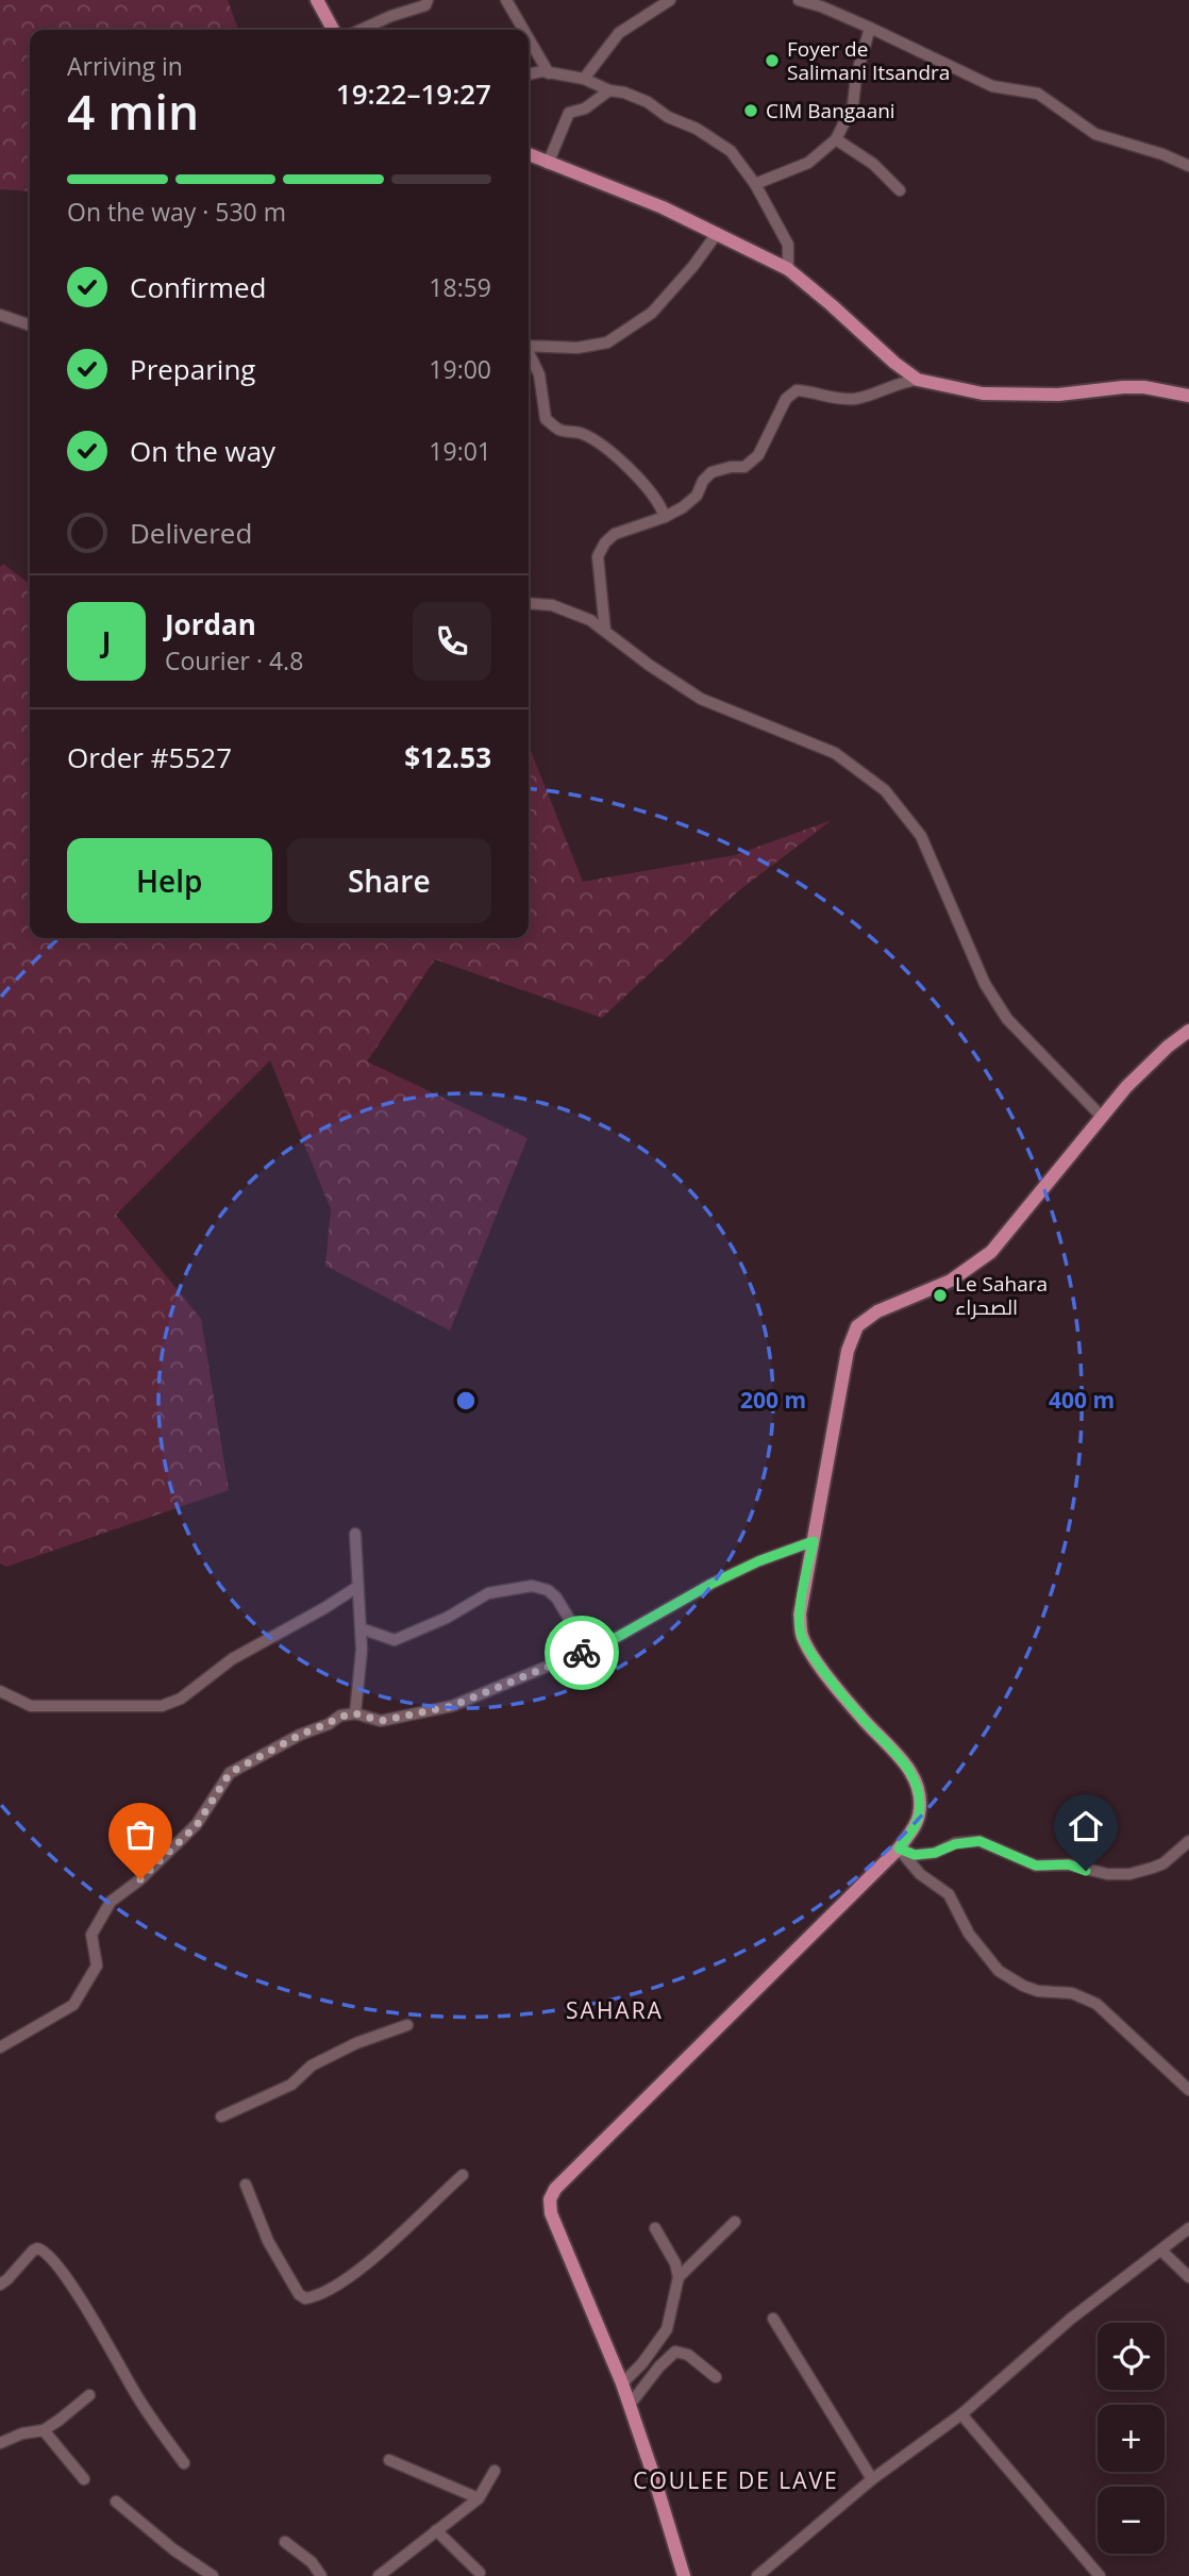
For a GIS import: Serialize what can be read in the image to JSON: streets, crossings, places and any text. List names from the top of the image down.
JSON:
{
  "districts": ["SAHARA", "COULEE DE LAVE"],
  "places": ["Foyer de Salimani Itsandra", "CIM Bangaani", "Le Sahara الصحراء"],
  "page": {
    "heading": ["4 min", "Arriving in", "19:22–19:27"],
    "panel": [
      "Jordan",
      "Courier · 4.8",
      "Order #5527",
      "$12.53"
    ],
    "bar": "On the way · 530 m",
    "list": [
      ["Confirmed", "18:59"],
      ["Preparing", "19:00"],
      ["On the way", "19:01"],
      "Delivered"
    ],
    "round": "J",
    "buttons": ["Help", "Share"],
    "map_buttons": ["+", "−"]
  },
  "rings": ["200 m", "400 m"]
}
